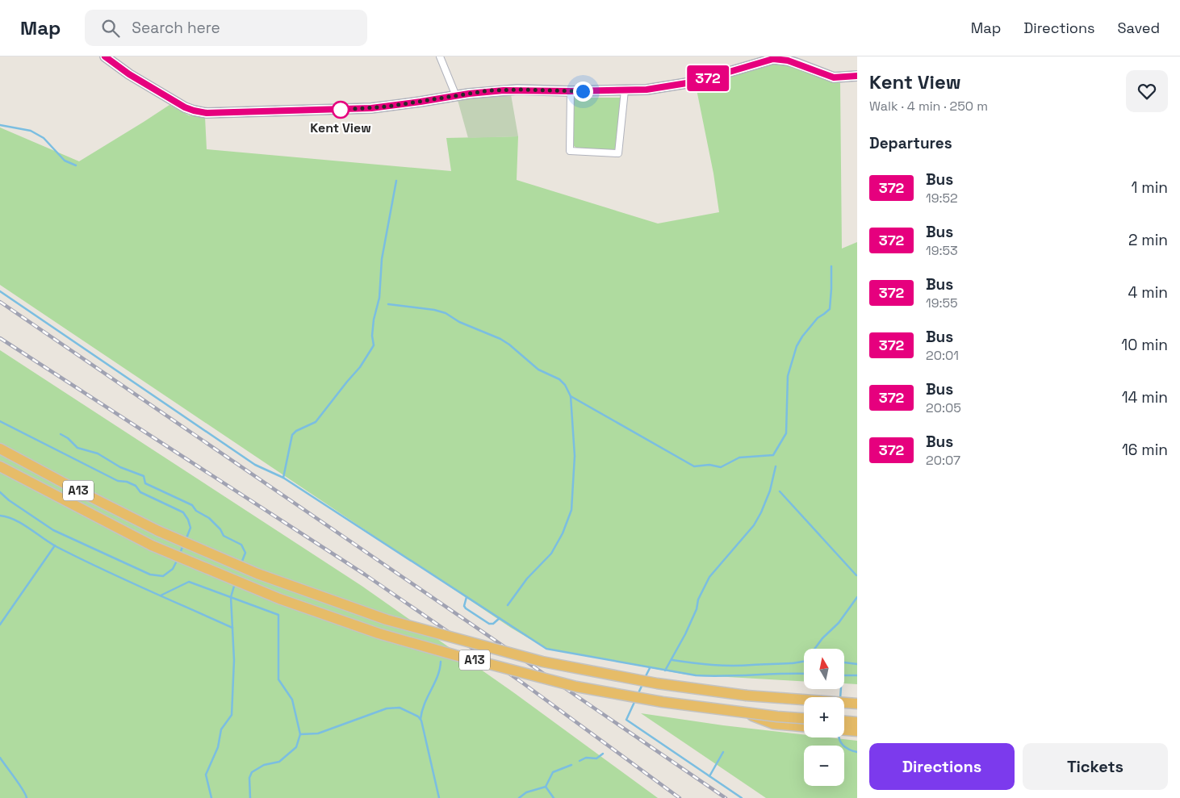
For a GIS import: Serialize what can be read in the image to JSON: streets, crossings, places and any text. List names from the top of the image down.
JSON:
{
  "streets": {
    "highway": ["A13"]
  },
  "places": ["Kent View"],
  "lines": ["bus line 372"],
  "north": "top",
  "page": {
    "header": "Map",
    "search": "Search here",
    "nav": ["Map", "Directions", "Saved"],
    "on_map": "372",
    "heading": [
      ["Kent View", "Walk · 4 min · 250 m"],
      "Departures"
    ],
    "list": [
      {
        "mark": "372",
        "name": "Bus",
        "note": "19:52",
        "value": "1 min"
      },
      {
        "mark": "372",
        "name": "Bus",
        "note": "19:53",
        "value": "2 min"
      },
      {
        "mark": "372",
        "name": "Bus",
        "note": "19:55",
        "value": "4 min"
      },
      {
        "mark": "372",
        "name": "Bus",
        "note": "20:01",
        "value": "10 min"
      },
      {
        "mark": "372",
        "name": "Bus",
        "note": "20:05",
        "value": "14 min"
      },
      {
        "mark": "372",
        "name": "Bus",
        "note": "20:07",
        "value": "16 min"
      }
    ],
    "map_buttons": ["+", "−"],
    "buttons": ["Directions", "Tickets"]
  }
}
